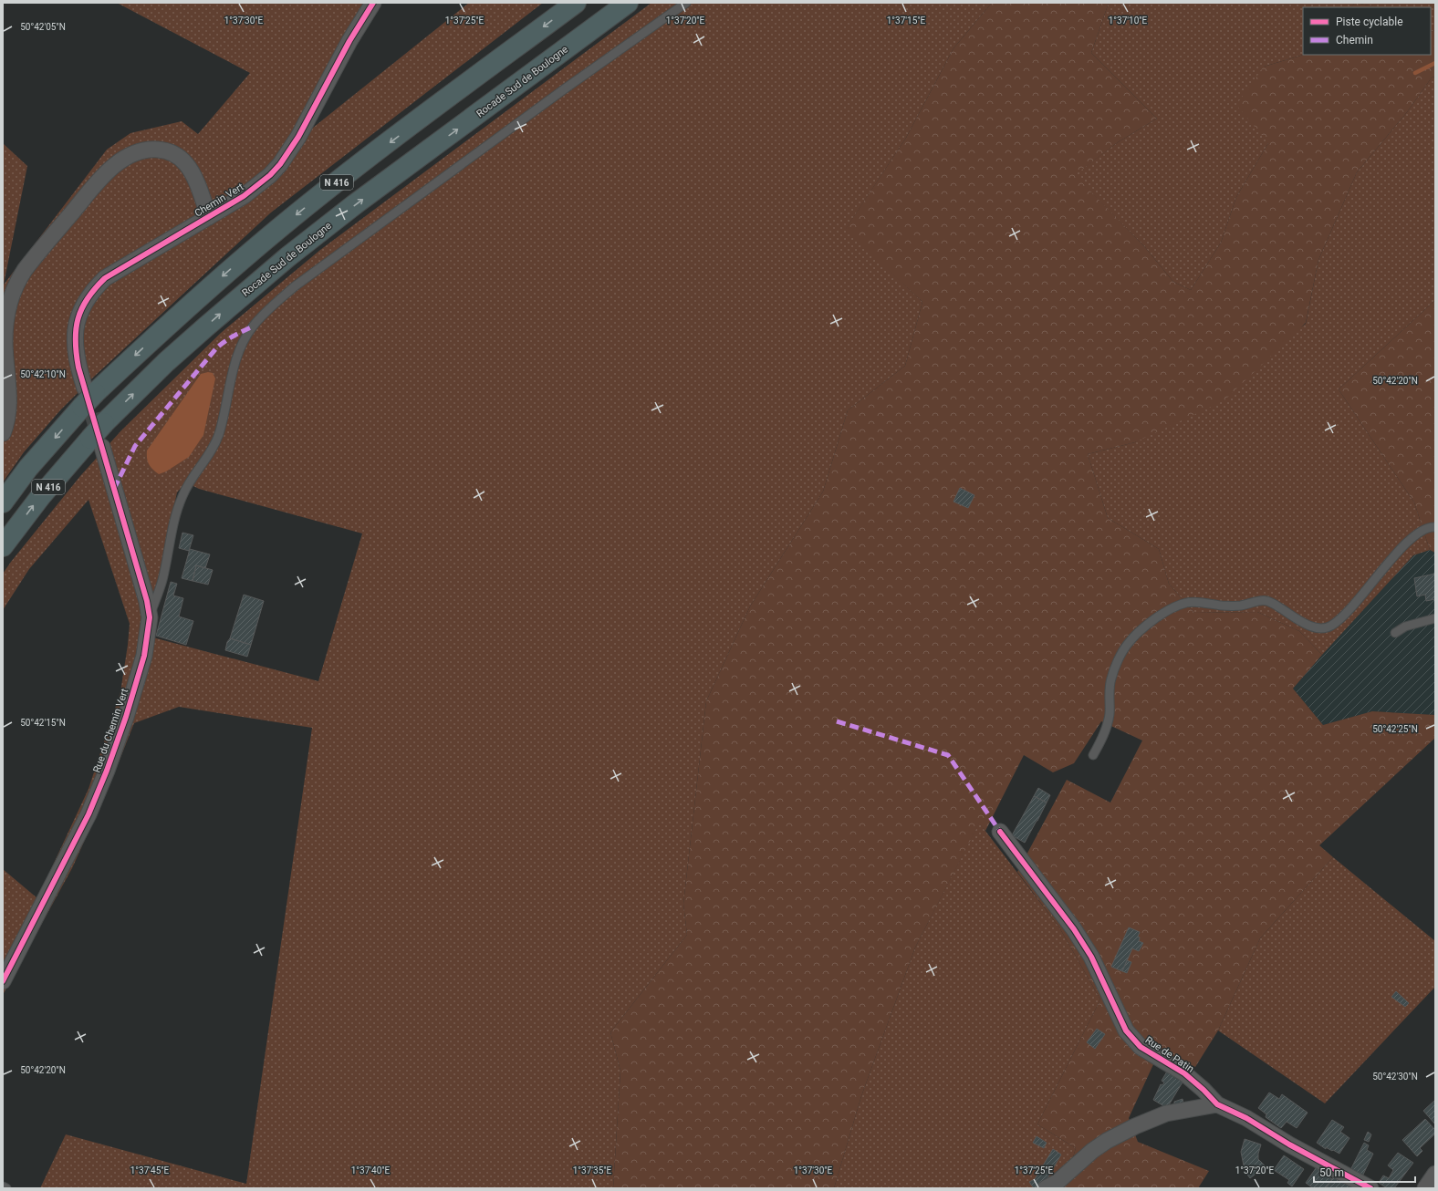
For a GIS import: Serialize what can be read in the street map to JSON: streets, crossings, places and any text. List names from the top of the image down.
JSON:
{
  "streets": {
    "highway": ["Rocade Sud de Boulogne", "N 416"],
    "street": ["Chemin Vert", "Rue du Chemin Vert", "Rue de Patin"]
  },
  "crossings": [
    ["Rocade Sud de Boulogne", "Rue du Chemin Vert"],
    ["N 416", "Chemin Vert"]
  ],
  "legend": ["Piste cyclable", "Chemin"],
  "scale_bar": "50 m",
  "coordinates": [
    "1°37'30\"E",
    "1°37'25\"E",
    "1°37'20\"E",
    "1°37'15\"E",
    "1°37'10\"E",
    "50°42'05\"N",
    "50°42'10\"N",
    "50°42'20\"N",
    "50°42'15\"N",
    "50°42'25\"N",
    "50°42'30\"N",
    "1°37'45\"E",
    "1°37'40\"E",
    "1°37'35\"E"
  ]
}
